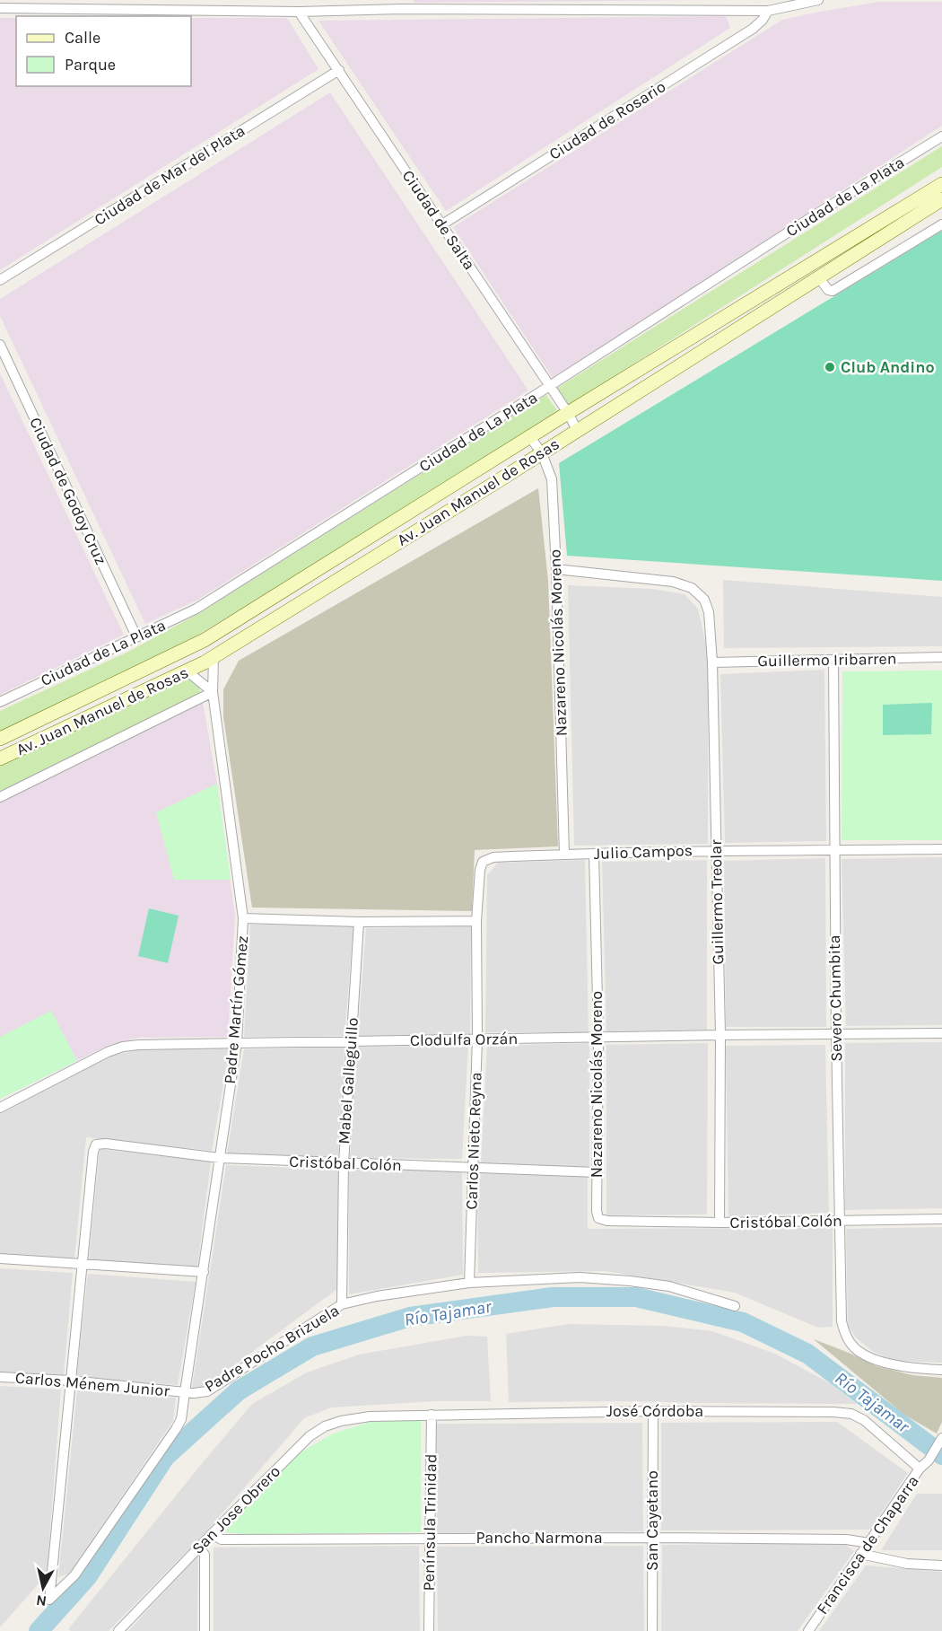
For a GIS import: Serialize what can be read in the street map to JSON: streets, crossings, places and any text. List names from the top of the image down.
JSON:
{
  "streets": {
    "main road": ["Av. Juan Manuel de Rosas"],
    "street": [
      "Ciudad de Rosario",
      "Ciudad de Mar del Plata",
      "Ciudad de La Plata",
      "Ciudad de Salta",
      "Ciudad de Godoy Cruz",
      "Nazareno Nicolás Moreno",
      "Guillermo Iribarren",
      "Julio Campos",
      "Guillermo Treolar",
      "Severo Chumbita",
      "Padre Martín Gómez",
      "Clodulfa Orzán",
      "Mabel Galleguillo",
      "Carlos Nieto Reyna",
      "Cristóbal Colón",
      "Padre Pocho Brizuela",
      "Carlos Ménem Junior",
      "José Córdoba",
      "San Jose Obrero",
      "San Cayetano",
      "Península Trinidad",
      "Pancho Narmona",
      "Francisca de Chaparra"
    ]
  },
  "crossings": [
    ["Ciudad de Rosario", "Ciudad de Salta"],
    ["Ciudad de Mar del Plata", "Ciudad de Salta"],
    ["Ciudad de La Plata", "Ciudad de Salta"],
    ["Ciudad de La Plata", "Ciudad de Godoy Cruz"],
    ["Ciudad de Salta", "Av. Juan Manuel de Rosas"],
    ["Av. Juan Manuel de Rosas", "Nazareno Nicolás Moreno"],
    ["Av. Juan Manuel de Rosas", "Padre Martín Gómez"],
    ["Nazareno Nicolás Moreno", "Julio Campos"],
    ["Nazareno Nicolás Moreno", "Guillermo Treolar"],
    ["Nazareno Nicolás Moreno", "Clodulfa Orzán"],
    ["Nazareno Nicolás Moreno", "Cristóbal Colón"],
    ["Guillermo Iribarren", "Guillermo Treolar"],
    ["Guillermo Iribarren", "Severo Chumbita"],
    ["Julio Campos", "Guillermo Treolar"],
    ["Julio Campos", "Severo Chumbita"],
    ["Julio Campos", "Carlos Nieto Reyna"],
    ["Guillermo Treolar", "Clodulfa Orzán"],
    ["Guillermo Treolar", "Cristóbal Colón"],
    ["Severo Chumbita", "Clodulfa Orzán"],
    ["Severo Chumbita", "Cristóbal Colón"],
    ["Padre Martín Gómez", "Clodulfa Orzán"],
    ["Padre Martín Gómez", "Cristóbal Colón"],
    ["Padre Martín Gómez", "Padre Pocho Brizuela"],
    ["Padre Martín Gómez", "Carlos Ménem Junior"],
    ["Clodulfa Orzán", "Mabel Galleguillo"],
    ["Clodulfa Orzán", "Carlos Nieto Reyna"],
    ["Mabel Galleguillo", "Cristóbal Colón"],
    ["Mabel Galleguillo", "Padre Pocho Brizuela"],
    ["Carlos Nieto Reyna", "Cristóbal Colón"],
    ["Carlos Nieto Reyna", "Padre Pocho Brizuela"],
    ["Padre Pocho Brizuela", "Carlos Ménem Junior"],
    ["José Córdoba", "San Jose Obrero"],
    ["José Córdoba", "San Cayetano"],
    ["José Córdoba", "Península Trinidad"],
    ["José Córdoba", "Francisca de Chaparra"],
    ["San Jose Obrero", "Pancho Narmona"],
    ["San Cayetano", "Pancho Narmona"],
    ["Península Trinidad", "Pancho Narmona"],
    ["Pancho Narmona", "Francisca de Chaparra"]
  ],
  "water": ["Río Tajamar"],
  "places": ["Club Andino"],
  "legend": ["Calle", "Parque"],
  "north": "bottom"
}
